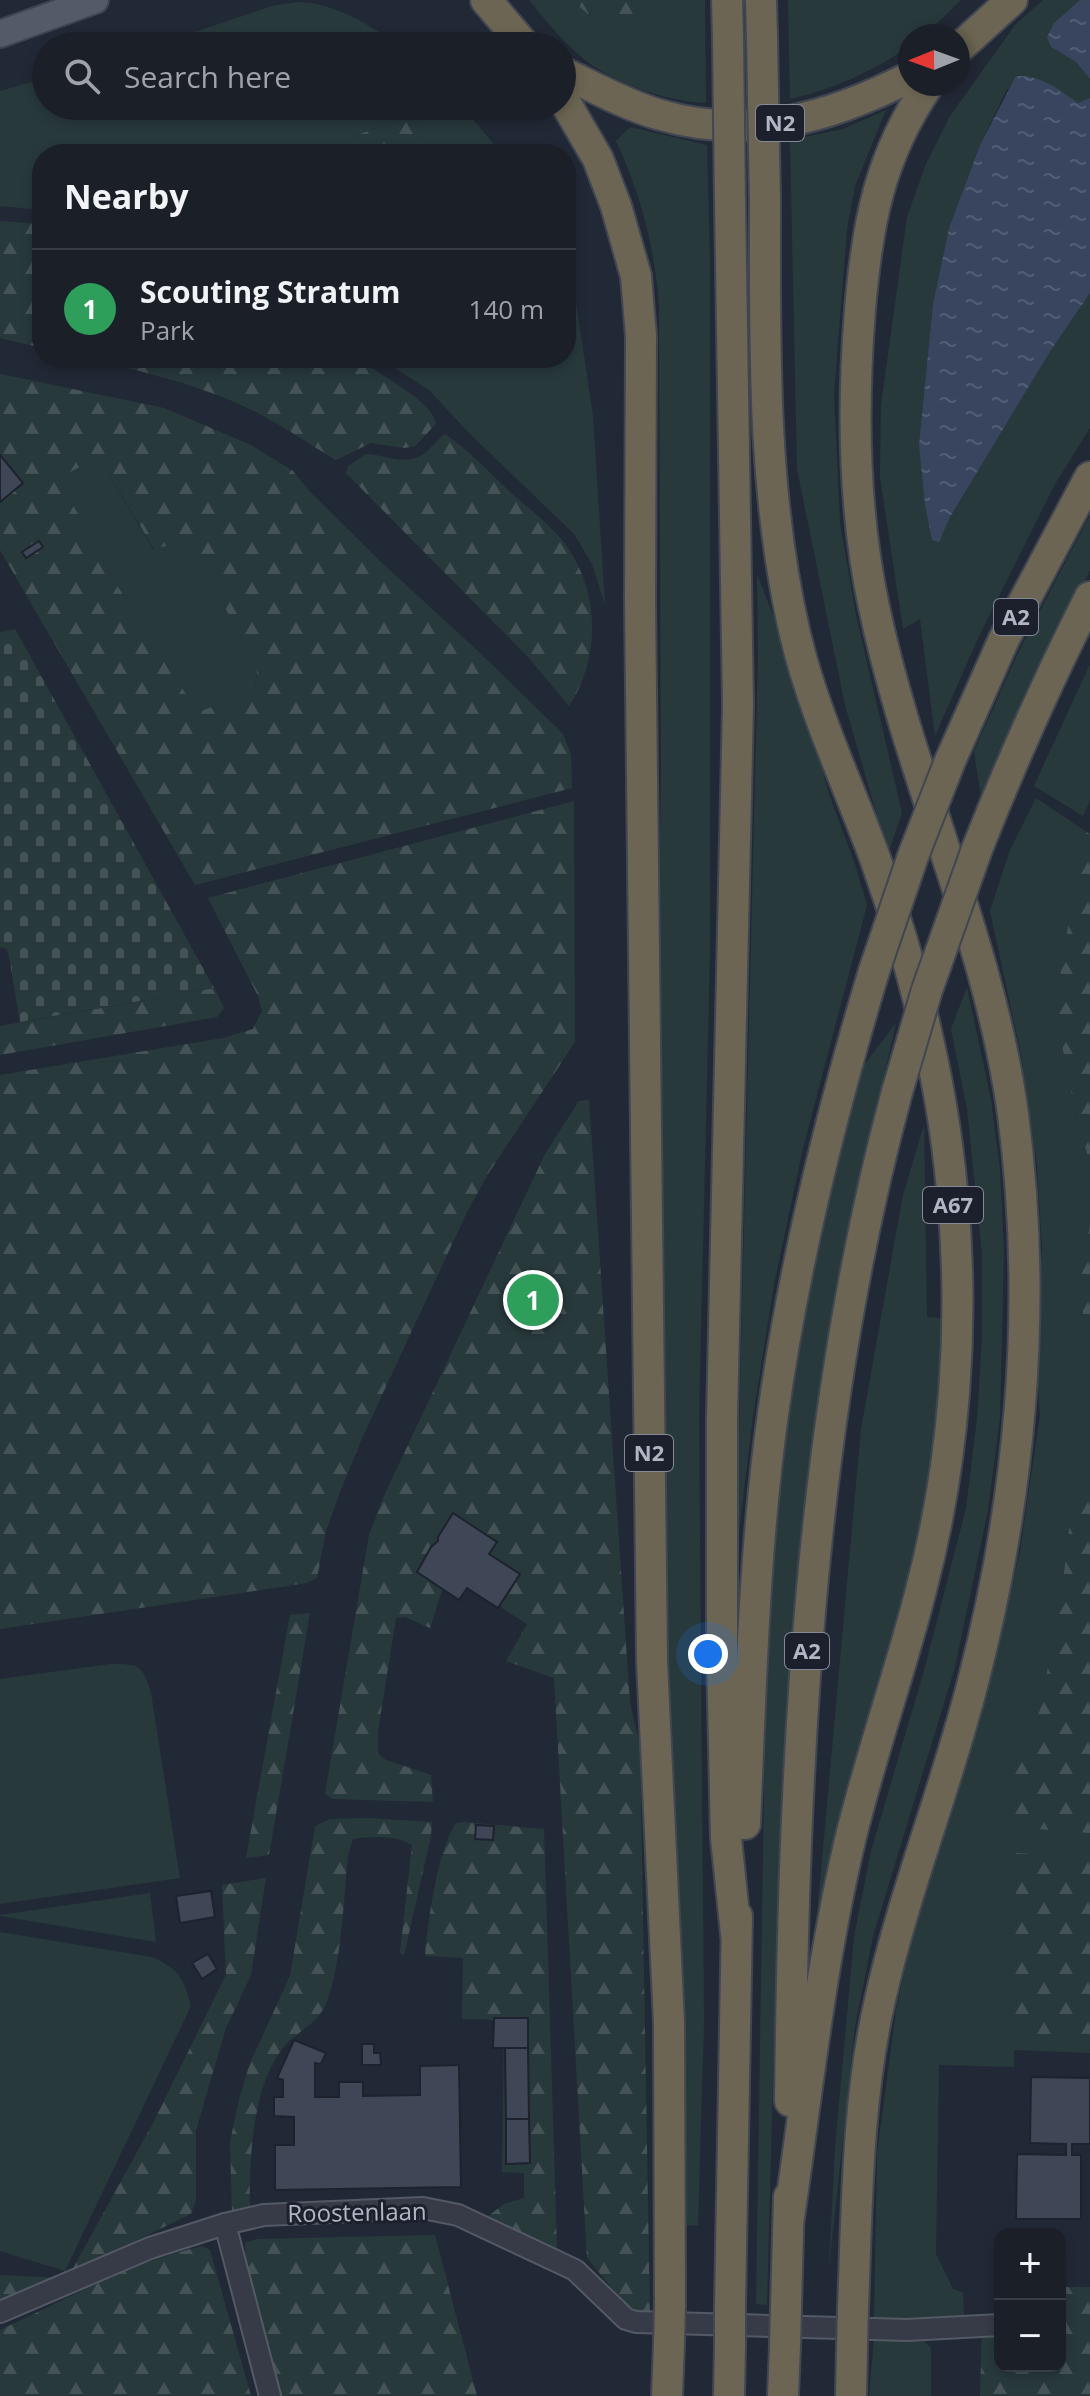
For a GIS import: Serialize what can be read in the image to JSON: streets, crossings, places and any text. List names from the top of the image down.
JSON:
{
  "streets": {
    "highway": ["N2", "A2", "A67"],
    "street": ["Roostenlaan"]
  },
  "crossings": [
    ["A2", "A67"]
  ],
  "north": "left",
  "page": {
    "search": "Search here",
    "heading": "Nearby",
    "list": [
      {
        "mark": "1",
        "name": "Scouting Stratum",
        "note": "Park",
        "value": "140 m"
      }
    ],
    "pins": "1",
    "map_buttons": ["+", "−"]
  }
}
